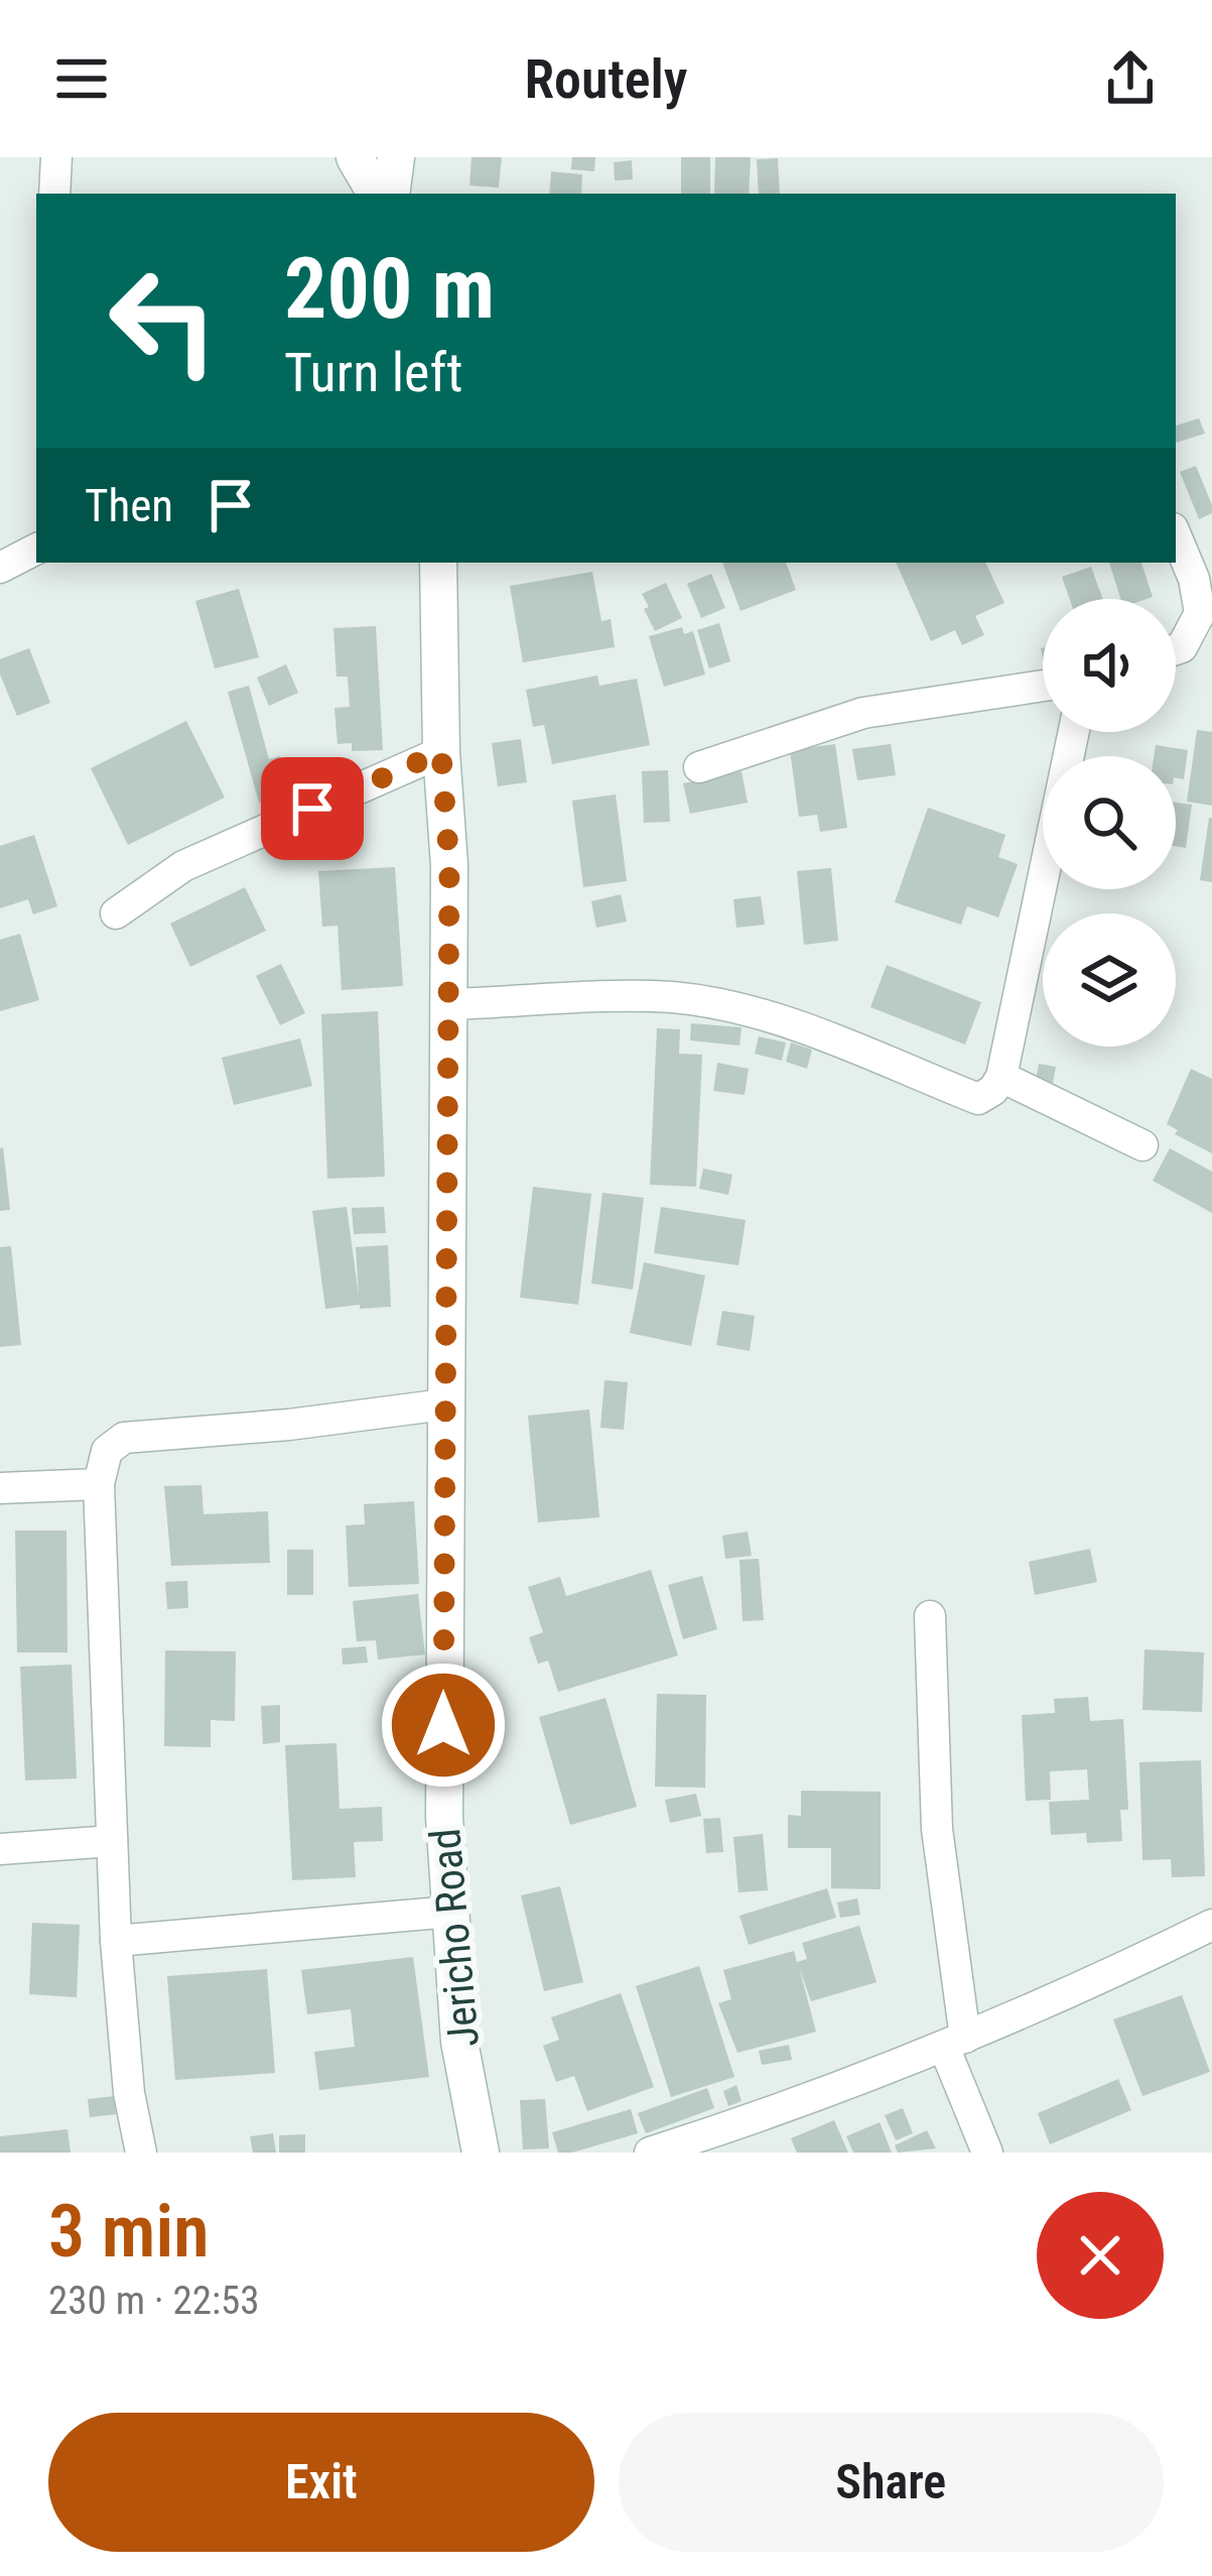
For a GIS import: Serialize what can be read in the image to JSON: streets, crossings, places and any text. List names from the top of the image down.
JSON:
{
  "streets": {
    "street": ["Jericho Road"]
  },
  "page": {
    "header": "Routely",
    "turn": ["200 m", "Turn left"],
    "then": "Then",
    "heading": ["3 min", "230 m · 22:53"],
    "buttons": ["Exit", "Share"]
  }
}
